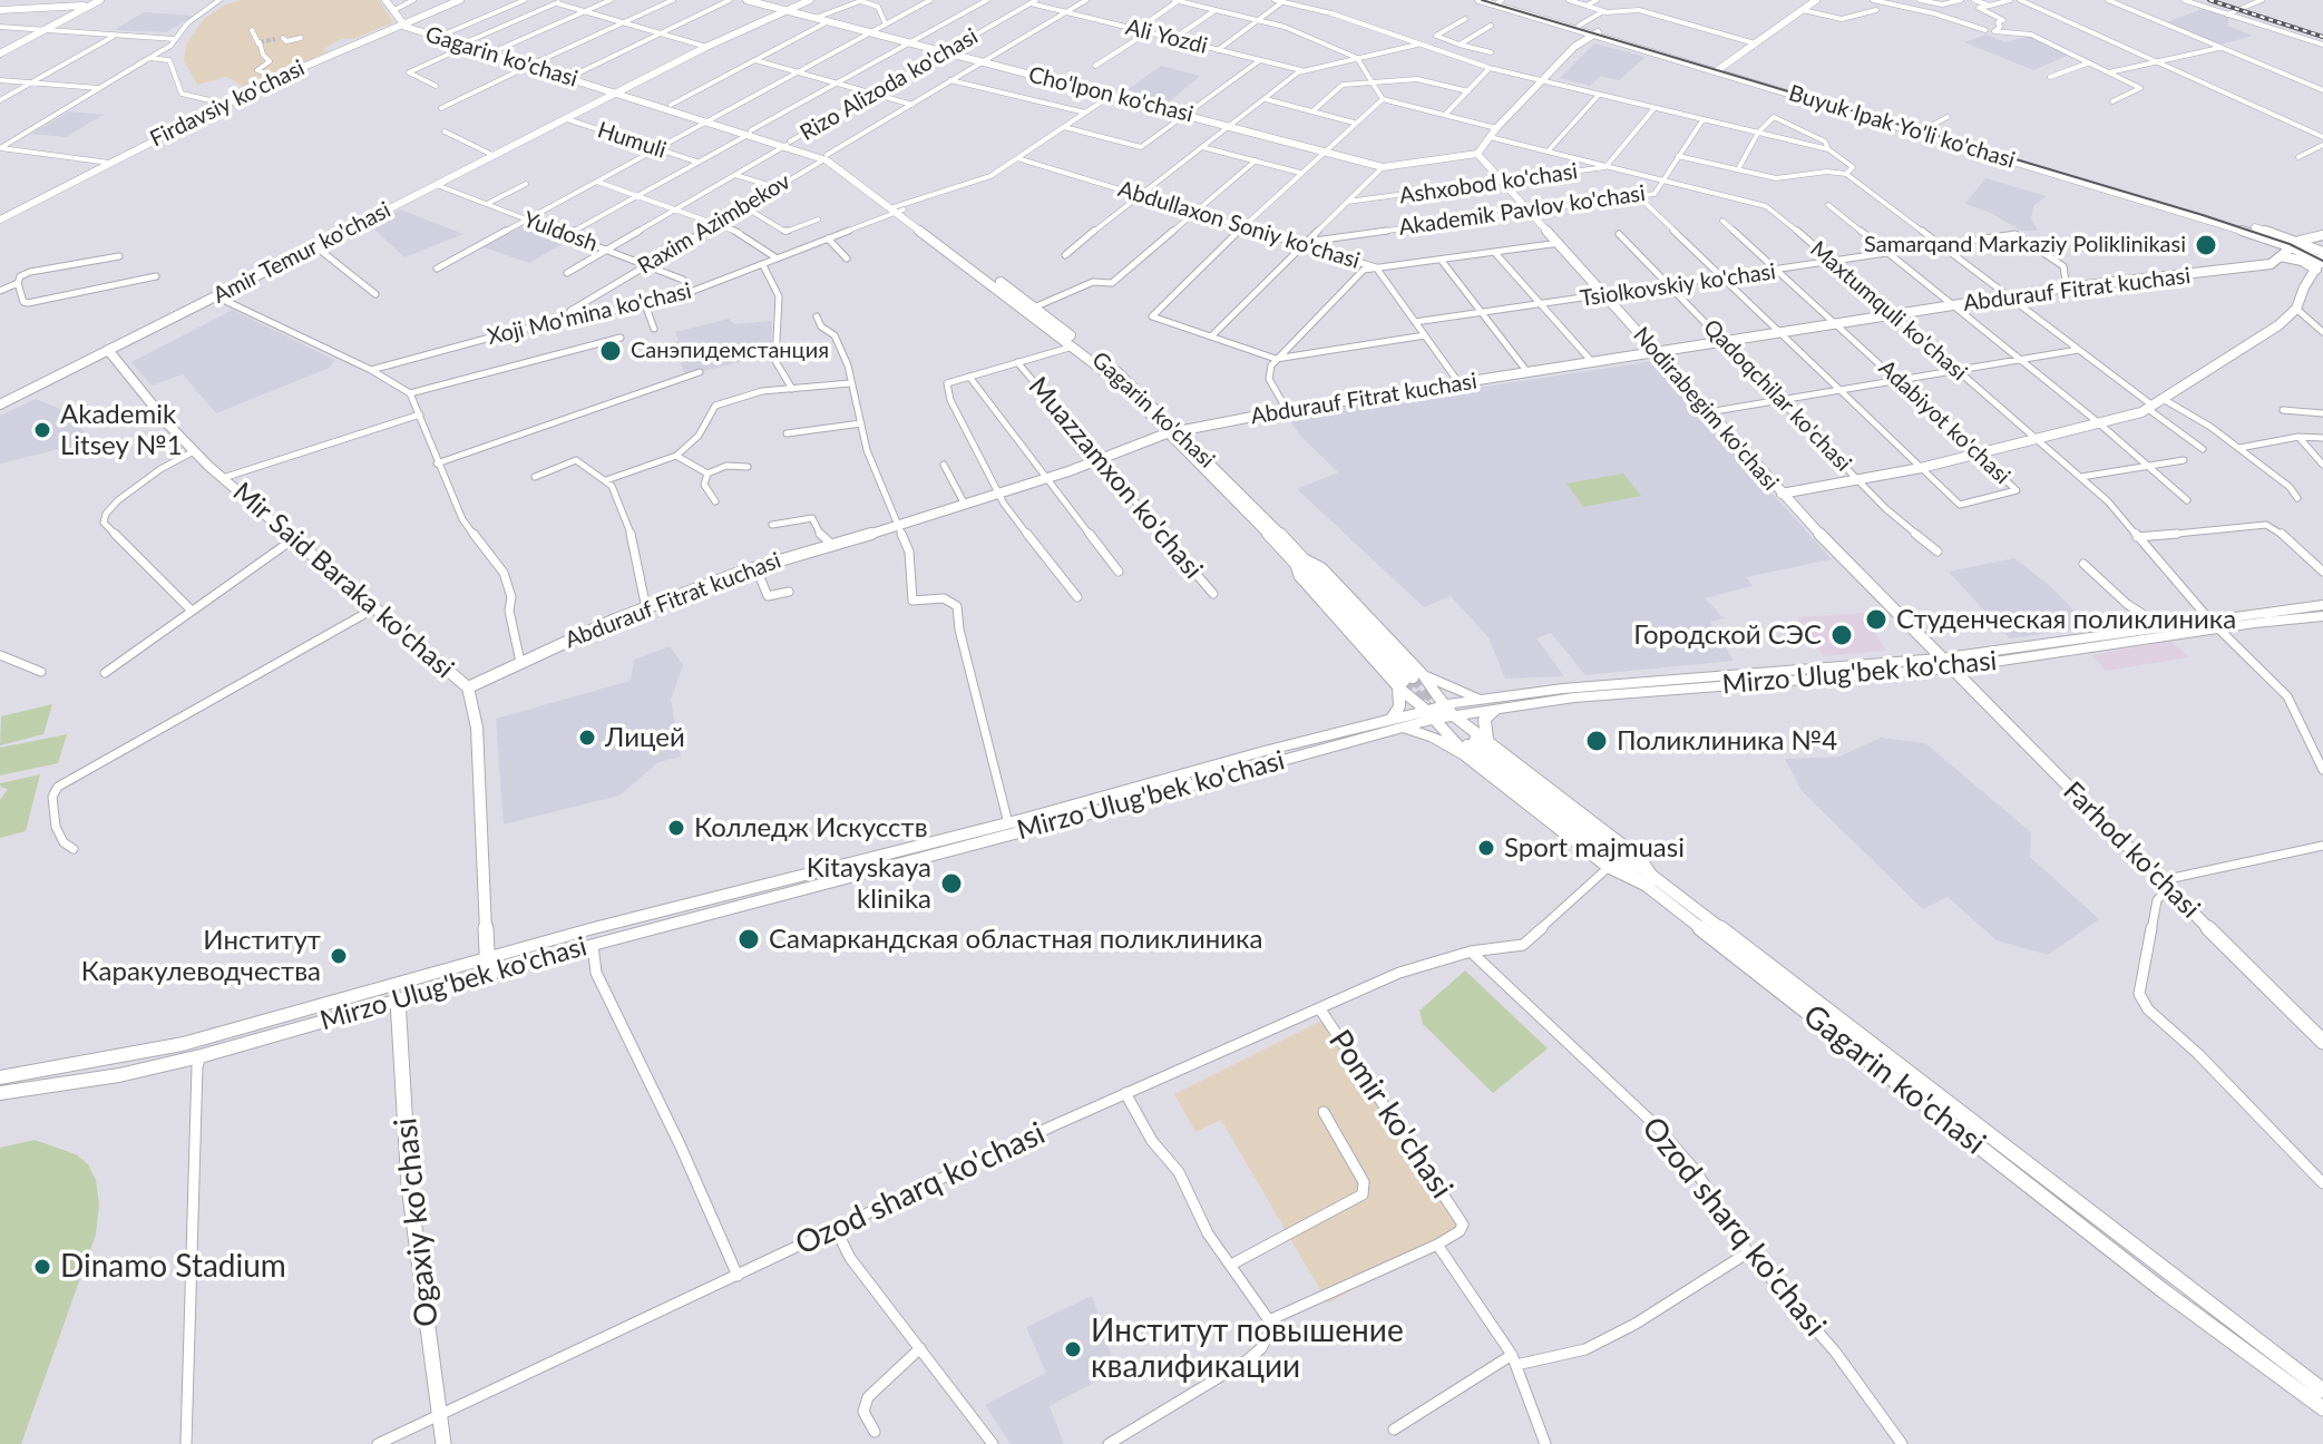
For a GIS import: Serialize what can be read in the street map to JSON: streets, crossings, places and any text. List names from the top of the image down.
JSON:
{
  "streets": {
    "main road": [
      "Gagarin ko'chasi",
      "Cho'lpon ko'chasi",
      "Firdavsiy ko'chasi",
      "Buyuk Ipak Yo'li ko'chasi",
      "Amir Temur ko'chasi",
      "Abdurauf Fitrat kuchasi",
      "Nodirabegim ko'chasi",
      "Mir Said Baraka ko'chasi",
      "Mirzo Ulug'bek ko'chasi",
      "Farhod ko'chasi",
      "Ogaxiy ko'chasi"
    ],
    "street": [
      "Ali Yozdi",
      "Rizo Alizoda ko'chasi",
      "Humuli",
      "Ashxobod ko'chasi",
      "Akademik Pavlov ko'chasi",
      "Raxim Azimbekov",
      "Abdullaxon Soniy ko'chasi",
      "Yuldosh",
      "Tsiolkovskiy ko'chasi",
      "Maxtumquli ko'chasi",
      "Xoji Mo'mina ko'chasi",
      "Qadoqchilar ko'chasi",
      "Adabiyot ko'chasi",
      "Muazzamxon ko'chasi",
      "Pomir ko'chasi",
      "Ozod sharq ko'chasi"
    ]
  },
  "crossings": [
    ["Ali Yozdi", "Rizo Alizoda ko'chasi"],
    ["Ali Yozdi", "Raxim Azimbekov"],
    ["Gagarin ko'chasi", "Rizo Alizoda ko'chasi"],
    ["Gagarin ko'chasi", "Firdavsiy ko'chasi"],
    ["Gagarin ko'chasi", "Raxim Azimbekov"],
    ["Gagarin ko'chasi", "Amir Temur ko'chasi"],
    ["Gagarin ko'chasi", "Abdurauf Fitrat kuchasi"],
    ["Gagarin ko'chasi", "Xoji Mo'mina ko'chasi"],
    ["Rizo Alizoda ko'chasi", "Cho'lpon ko'chasi"],
    ["Rizo Alizoda ko'chasi", "Yuldosh"],
    ["Cho'lpon ko'chasi", "Raxim Azimbekov"],
    ["Cho'lpon ko'chasi", "Amir Temur ko'chasi"],
    ["Cho'lpon ko'chasi", "Xoji Mo'mina ko'chasi"],
    ["Cho'lpon ko'chasi", "Nodirabegim ko'chasi"],
    ["Buyuk Ipak Yo'li ko'chasi", "Abdurauf Fitrat kuchasi"],
    ["Humuli", "Amir Temur ko'chasi"],
    ["Ashxobod ko'chasi", "Maxtumquli ko'chasi"],
    ["Ashxobod ko'chasi", "Nodirabegim ko'chasi"],
    ["Akademik Pavlov ko'chasi", "Abdullaxon Soniy ko'chasi"],
    ["Akademik Pavlov ko'chasi", "Maxtumquli ko'chasi"],
    ["Akademik Pavlov ko'chasi", "Nodirabegim ko'chasi"],
    ["Akademik Pavlov ko'chasi", "Adabiyot ko'chasi"],
    ["Raxim Azimbekov", "Yuldosh"],
    ["Raxim Azimbekov", "Xoji Mo'mina ko'chasi"],
    ["Abdullaxon Soniy ko'chasi", "Tsiolkovskiy ko'chasi"],
    ["Abdullaxon Soniy ko'chasi", "Abdurauf Fitrat kuchasi"],
    ["Abdullaxon Soniy ko'chasi", "Xoji Mo'mina ko'chasi"],
    ["Yuldosh", "Amir Temur ko'chasi"],
    ["Amir Temur ko'chasi", "Mir Said Baraka ko'chasi"],
    ["Tsiolkovskiy ko'chasi", "Abdurauf Fitrat kuchasi"],
    ["Tsiolkovskiy ko'chasi", "Maxtumquli ko'chasi"],
    ["Tsiolkovskiy ko'chasi", "Qadoqchilar ko'chasi"],
    ["Tsiolkovskiy ko'chasi", "Nodirabegim ko'chasi"],
    ["Tsiolkovskiy ko'chasi", "Adabiyot ko'chasi"],
    ["Abdurauf Fitrat kuchasi", "Maxtumquli ko'chasi"],
    ["Abdurauf Fitrat kuchasi", "Qadoqchilar ko'chasi"],
    ["Abdurauf Fitrat kuchasi", "Nodirabegim ko'chasi"],
    ["Abdurauf Fitrat kuchasi", "Adabiyot ko'chasi"],
    ["Abdurauf Fitrat kuchasi", "Muazzamxon ko'chasi"],
    ["Abdurauf Fitrat kuchasi", "Mir Said Baraka ko'chasi"],
    ["Maxtumquli ko'chasi", "Mirzo Ulug'bek ko'chasi"],
    ["Nodirabegim ko'chasi", "Mirzo Ulug'bek ko'chasi"],
    ["Nodirabegim ko'chasi", "Farhod ko'chasi"],
    ["Mir Said Baraka ko'chasi", "Mirzo Ulug'bek ko'chasi"],
    ["Mirzo Ulug'bek ko'chasi", "Farhod ko'chasi"],
    ["Mirzo Ulug'bek ko'chasi", "Ogaxiy ko'chasi"],
    ["Pomir ko'chasi", "Ozod sharq ko'chasi"],
    ["Ozod sharq ko'chasi", "Ogaxiy ko'chasi"]
  ],
  "places": [
    "Samarqand Markaziy Poliklinikasi",
    "Санэпидемстанция",
    "Akademik Litsey №1",
    "Студенческая поликлиника",
    "Городской СЭС",
    "Лицей",
    "Поликлиника №4",
    "Колледж Искусств",
    "Sport majmuasi",
    "Kitayskaya klinika",
    "Самаркандская областная поликлиника",
    "Институт Каракулеводчества",
    "Dinamo Stadium",
    "Институт повышение квалификации"
  ]
}
